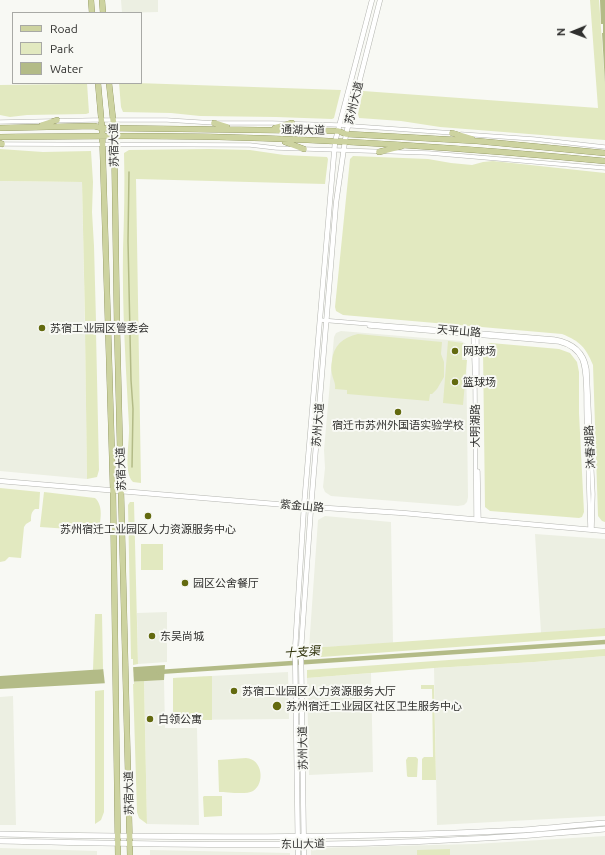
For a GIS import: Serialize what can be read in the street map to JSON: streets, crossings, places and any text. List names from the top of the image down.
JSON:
{
  "streets": {
    "main road": ["通湖大道", "苏宿大道", "东山大道"],
    "street": [
      "苏州大道",
      "天平山路",
      "大明湖路",
      "沐春湖路",
      "紫金山路"
    ]
  },
  "crossings": [
    ["苏州大道", "通湖大道"],
    ["苏州大道", "天平山路"],
    ["苏州大道", "紫金山路"],
    ["苏州大道", "东山大道"],
    ["通湖大道", "苏宿大道"],
    ["苏宿大道", "紫金山路"],
    ["苏宿大道", "东山大道"],
    ["天平山路", "大明湖路"],
    ["天平山路", "沐春湖路"],
    ["大明湖路", "紫金山路"],
    ["沐春湖路", "紫金山路"]
  ],
  "water": ["十支渠"],
  "places": [
    "苏宿工业园区管委会",
    "网球场",
    "篮球场",
    "宿迁市苏州外国语实验学校",
    "苏州宿迁工业园区人力资源服务中心",
    "园区公舍餐厅",
    "东吴尚城",
    "苏宿工业园区人力资源服务大厅",
    "苏州宿迁工业园区社区卫生服务中心",
    "白领公寓"
  ],
  "legend": ["Road", "Park", "Water"],
  "north": "left"
}
